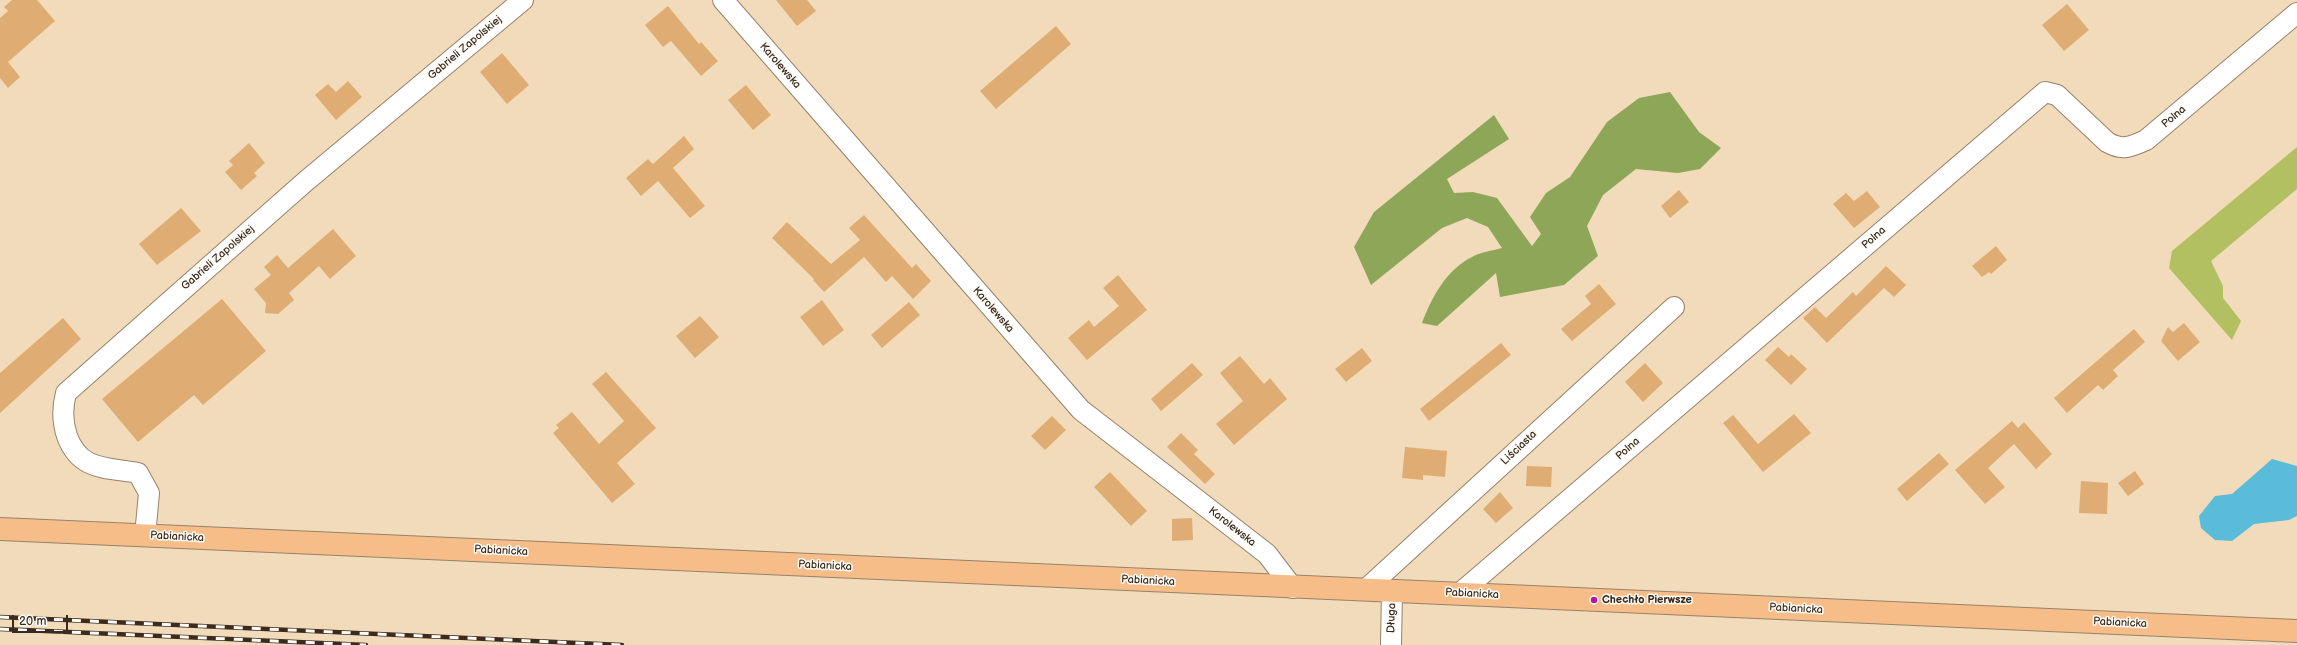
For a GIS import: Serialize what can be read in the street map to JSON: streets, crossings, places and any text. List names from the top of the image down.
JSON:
{
  "streets": {
    "main road": ["Pabianicka"],
    "street": [
      "Gabrieli Zapolskiej",
      "Karolewska",
      "Polna",
      "Liściasta",
      "Długa"
    ]
  },
  "crossings": [
    ["Gabrieli Zapolskiej", "Pabianicka"],
    ["Karolewska", "Pabianicka"],
    ["Polna", "Pabianicka"],
    ["Liściasta", "Pabianicka"],
    ["Pabianicka", "Długa"]
  ],
  "places": ["Chechło Pierwsze"],
  "scale_bar": "20 m"
}
